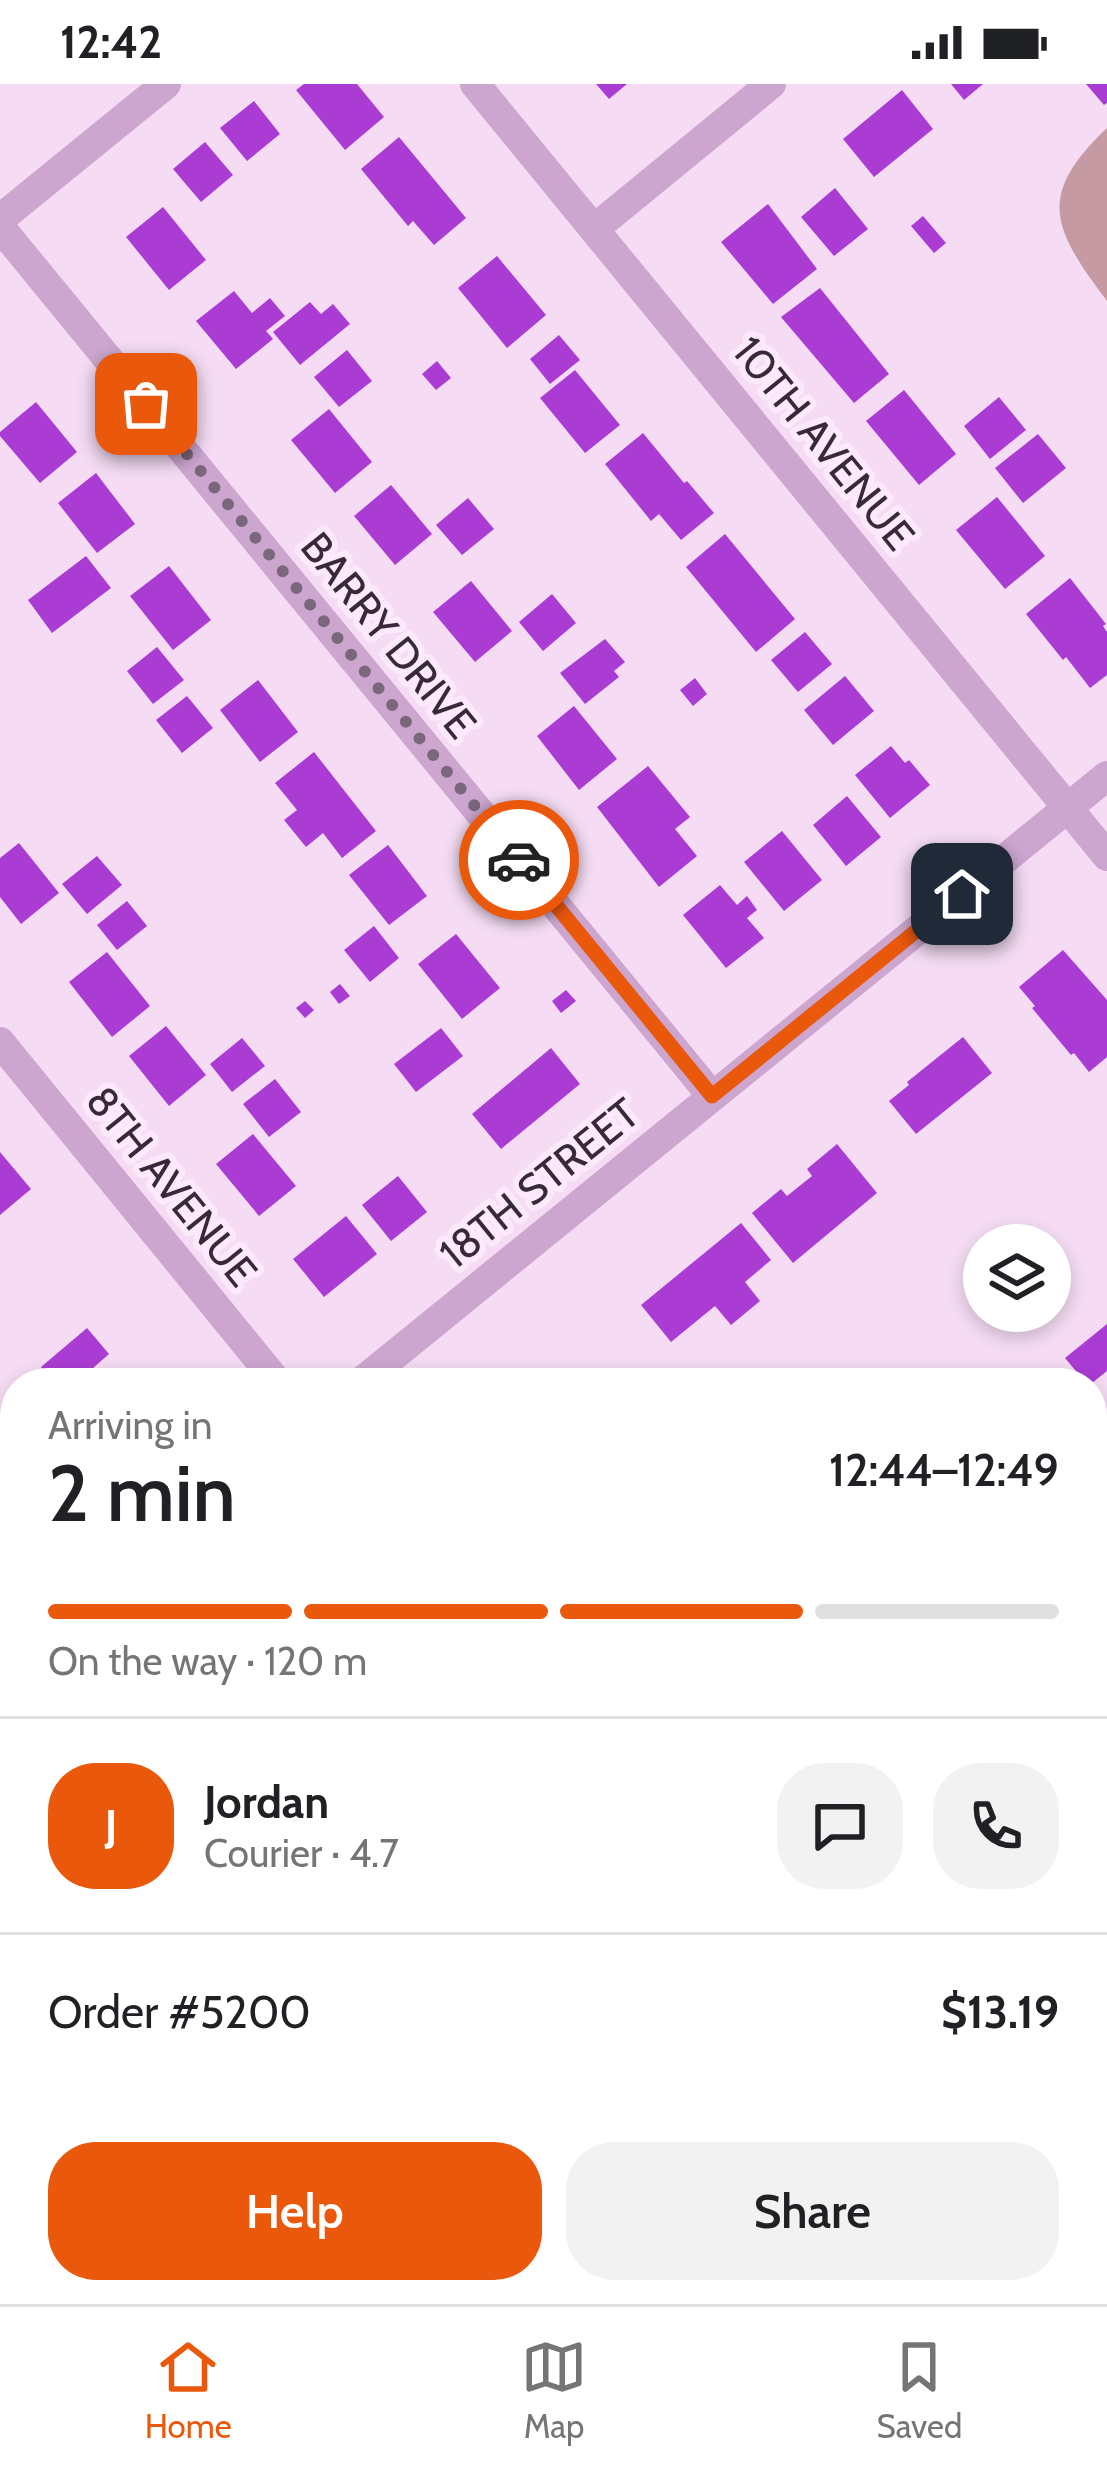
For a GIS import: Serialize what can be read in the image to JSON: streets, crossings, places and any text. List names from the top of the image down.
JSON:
{
  "streets": {
    "street": [
      "10TH AVENUE",
      "BARRY DRIVE",
      "18TH STREET",
      "8TH AVENUE"
    ]
  },
  "crossings": [
    ["10TH AVENUE", "18TH STREET"],
    ["BARRY DRIVE", "18TH STREET"]
  ],
  "page": {
    "status": "12:42",
    "heading": ["2 min", "Arriving in", "12:44–12:49"],
    "panel": [
      "Jordan",
      "Courier · 4.7",
      "Order #5200",
      "$13.19"
    ],
    "bar": "On the way · 120 m",
    "round": "J",
    "buttons": ["Help", "Share"],
    "tabs": ["Home", "Map", "Saved"]
  }
}
